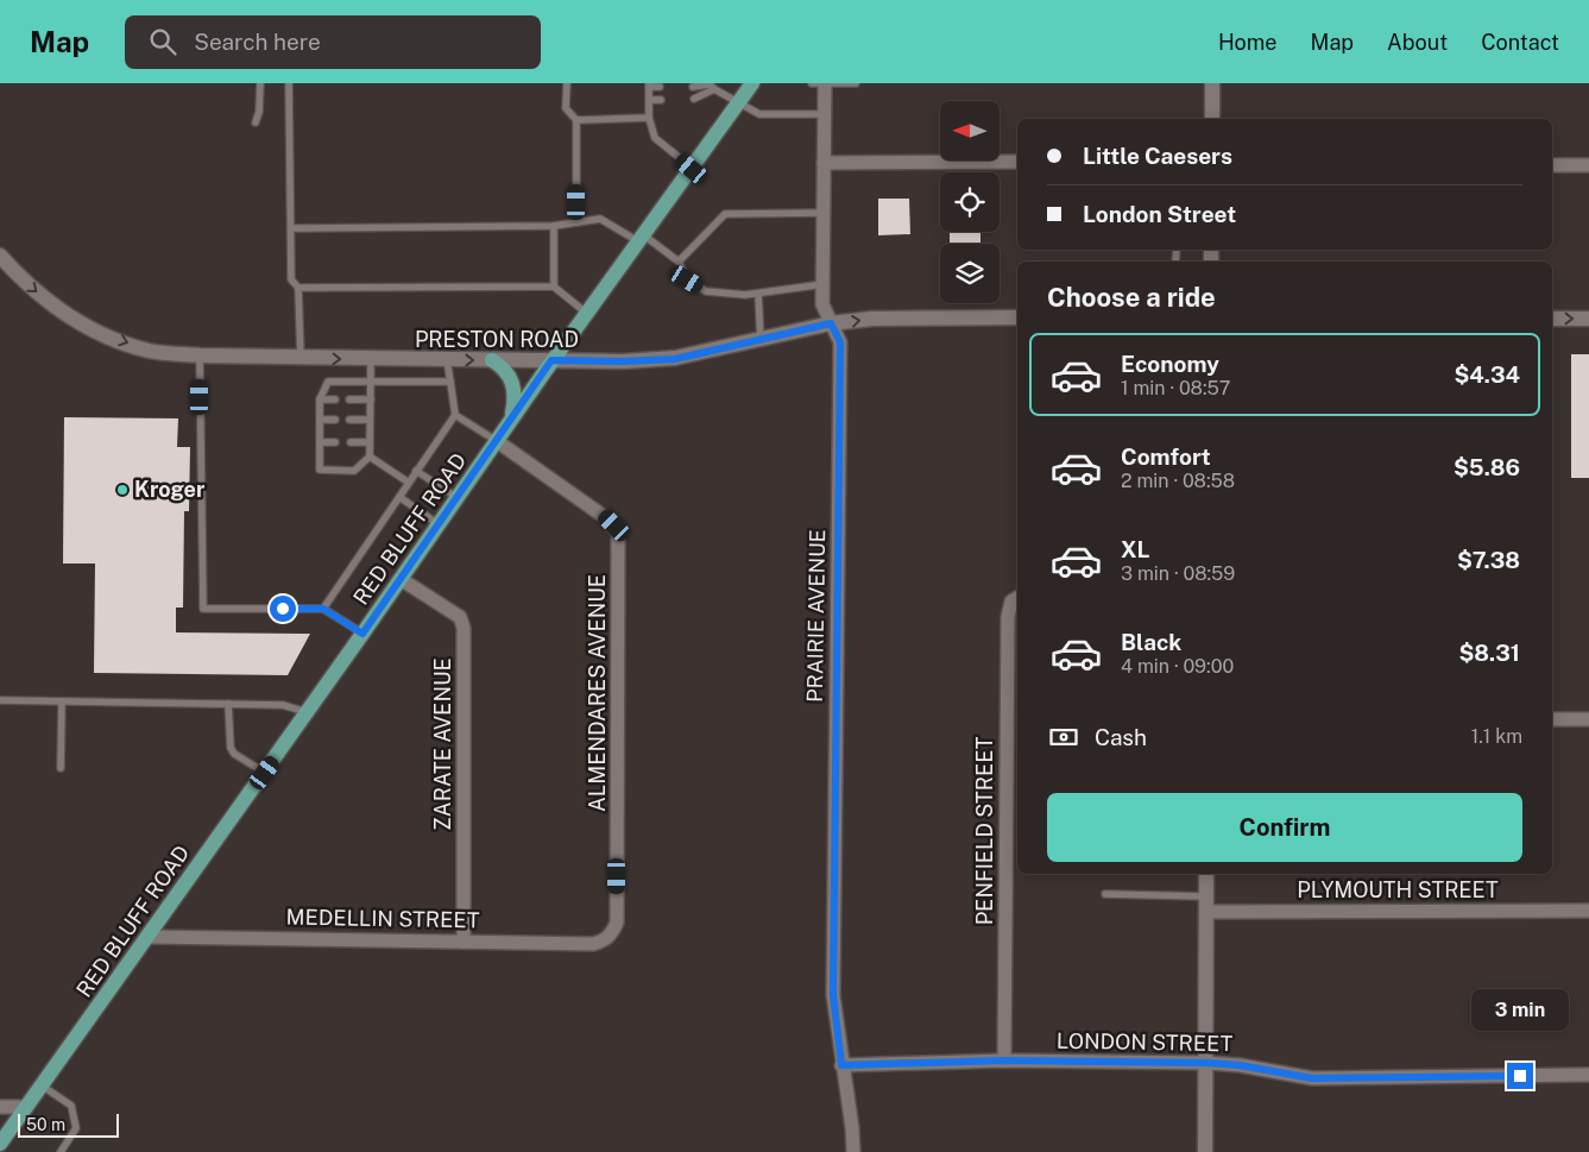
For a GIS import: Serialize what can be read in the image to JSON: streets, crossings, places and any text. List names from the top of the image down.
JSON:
{
  "streets": {
    "main road": ["PRESTON ROAD", "RED BLUFF ROAD"],
    "street": [
      "PRAIRIE AVENUE",
      "ALMENDARES AVENUE",
      "ZARATE AVENUE",
      "PENFIELD STREET",
      "PLYMOUTH STREET",
      "MEDELLIN STREET",
      "LONDON STREET"
    ]
  },
  "crossings": [
    ["PRESTON ROAD", "RED BLUFF ROAD"],
    ["PRESTON ROAD", "PRAIRIE AVENUE"],
    ["RED BLUFF ROAD", "ALMENDARES AVENUE"],
    ["RED BLUFF ROAD", "ZARATE AVENUE"],
    ["RED BLUFF ROAD", "MEDELLIN STREET"],
    ["PRAIRIE AVENUE", "LONDON STREET"],
    ["ALMENDARES AVENUE", "MEDELLIN STREET"],
    ["ZARATE AVENUE", "MEDELLIN STREET"],
    ["PENFIELD STREET", "LONDON STREET"]
  ],
  "one_way": ["PRESTON ROAD"],
  "places": ["Kroger"],
  "scale_bar": "50 m",
  "north": "left",
  "page": {
    "header": "Map",
    "search": "Search here",
    "nav": [
      "Home",
      "Map",
      "About",
      "Contact"
    ],
    "banner": ["Little Caesers", "London Street"],
    "heading": "Choose a ride",
    "list": [
      {
        "name": "Economy",
        "note": "1 min · 08:57",
        "value": "$4.34"
      },
      {
        "name": "Comfort",
        "note": "2 min · 08:58",
        "value": "$5.86"
      },
      {
        "name": "XL",
        "note": "3 min · 08:59",
        "value": "$7.38"
      },
      {
        "name": "Black",
        "note": "4 min · 09:00",
        "value": "$8.31"
      }
    ],
    "pay": ["Cash", "1.1 km"],
    "buttons": "Confirm",
    "bubble": "3 min",
    "scale": "50 m"
  }
}
